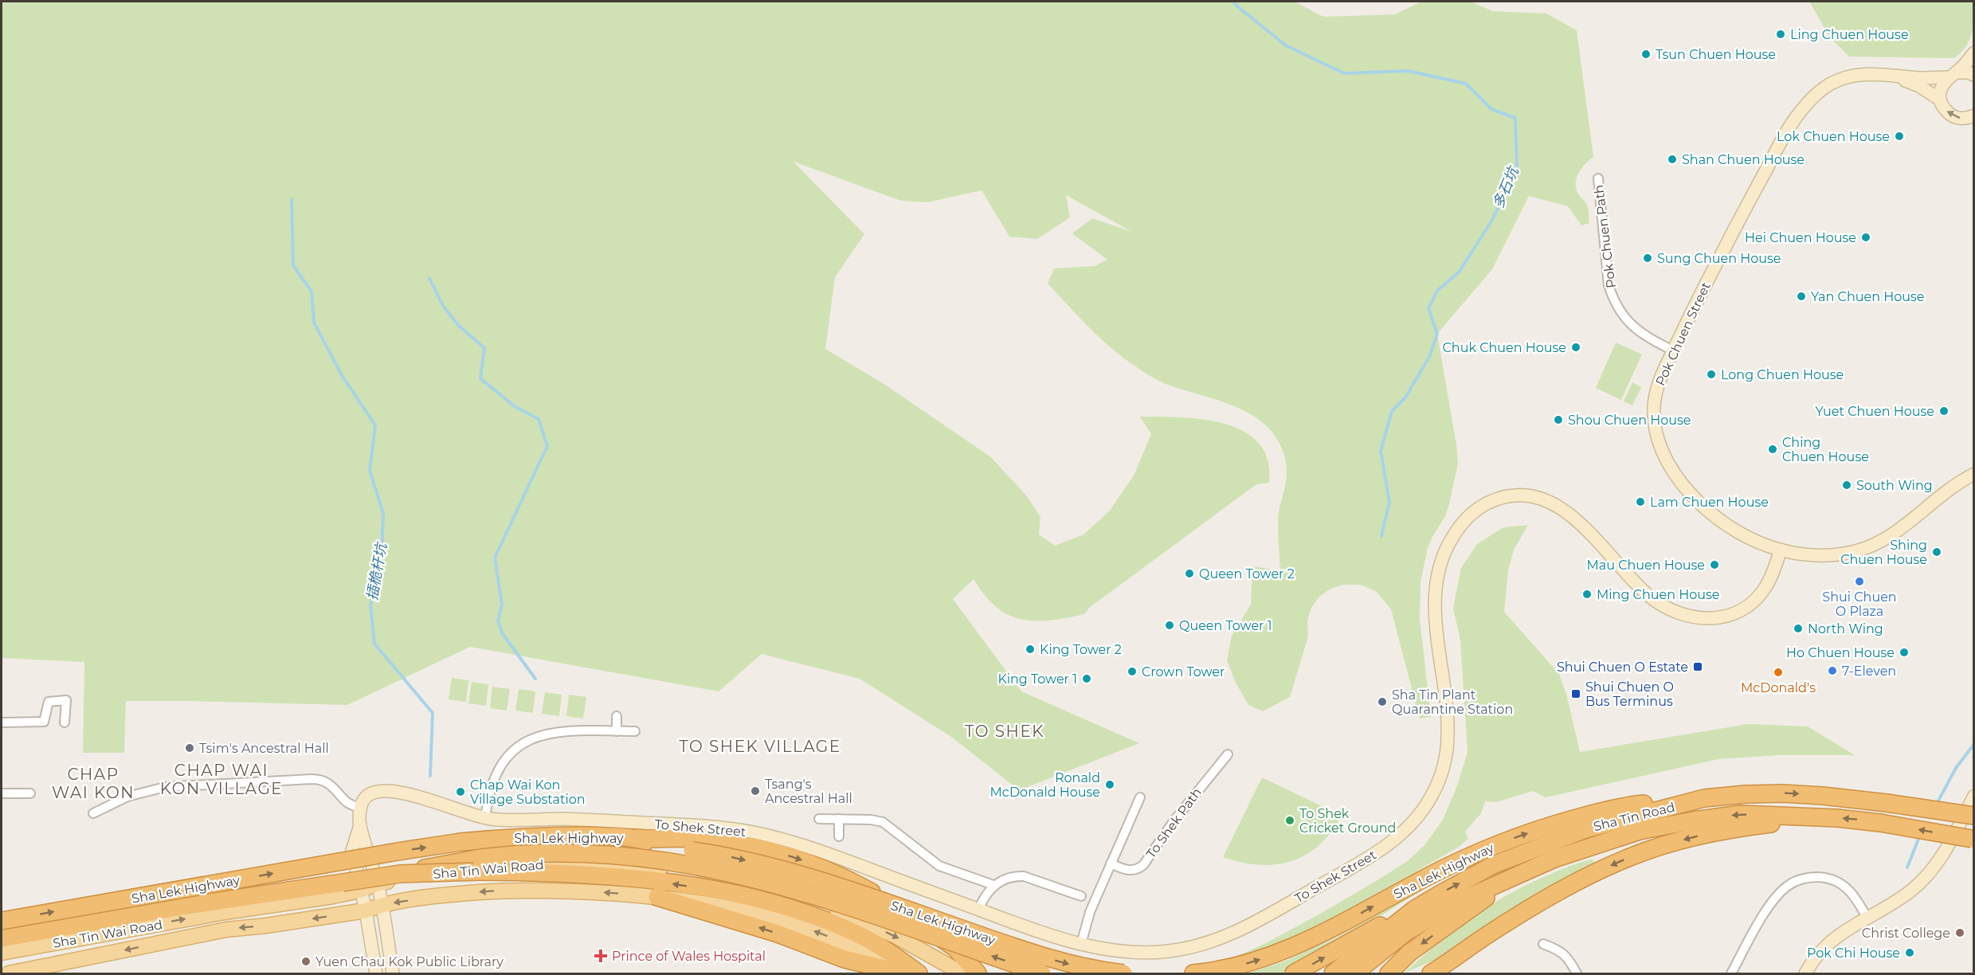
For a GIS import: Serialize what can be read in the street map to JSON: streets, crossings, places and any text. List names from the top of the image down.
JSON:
{
  "streets": {
    "highway": ["Sha Tin Road", "Sha Lek Highway"],
    "main road": ["Sha Tin Wai Road"],
    "street": [
      "Pok Chuen Path",
      "Pok Chuen Street",
      "To Shek Path",
      "To Shek Street"
    ]
  },
  "crossings": [
    ["Pok Chuen Path", "Pok Chuen Street"],
    ["Pok Chuen Street", "To Shek Street"],
    ["Sha Tin Road", "Sha Lek Highway"]
  ],
  "districts": [
    "TO SHEK",
    "TO SHEK VILLAGE",
    "CHAP WAI KON VILLAGE",
    "CHAP WAI KON"
  ],
  "water": ["多石坑", "插桅杆坑"],
  "places": {
    "other": [
      "Ling Chuen House",
      "Tsun Chuen House",
      "Lok Chuen House",
      "Shan Chuen House",
      "Hei Chuen House",
      "Sung Chuen House",
      "Yan Chuen House",
      "Chuk Chuen House",
      "Long Chuen House",
      "Yuet Chuen House",
      "Shou Chuen House",
      "Ching Chuen House",
      "South Wing",
      "Lam Chuen House",
      "Shing Chuen House",
      "Mau Chuen House",
      "Queen Tower 2",
      "Shui Chuen O Plaza",
      "Ming Chuen House",
      "Queen Tower 1",
      "North Wing",
      "King Tower 2",
      "Ho Chuen House",
      "7-Eleven",
      "Crown Tower",
      "McDonald's",
      "King Tower 1",
      "Sha Tin Plant Quarantine Station",
      "Tsim's Ancestral Hall",
      "Ronald McDonald House",
      "Tsang's Ancestral Hall",
      "Chap Wai Kon Village Substation",
      "To Shek Cricket Ground",
      "Christ College",
      "Pok Chi House",
      "Yuen Chau Kok Public Library"
    ],
    "transit": ["Shui Chuen O Estate", "Shui Chuen O Bus Terminus"],
    "health": ["Prince of Wales Hospital"]
  }
}
